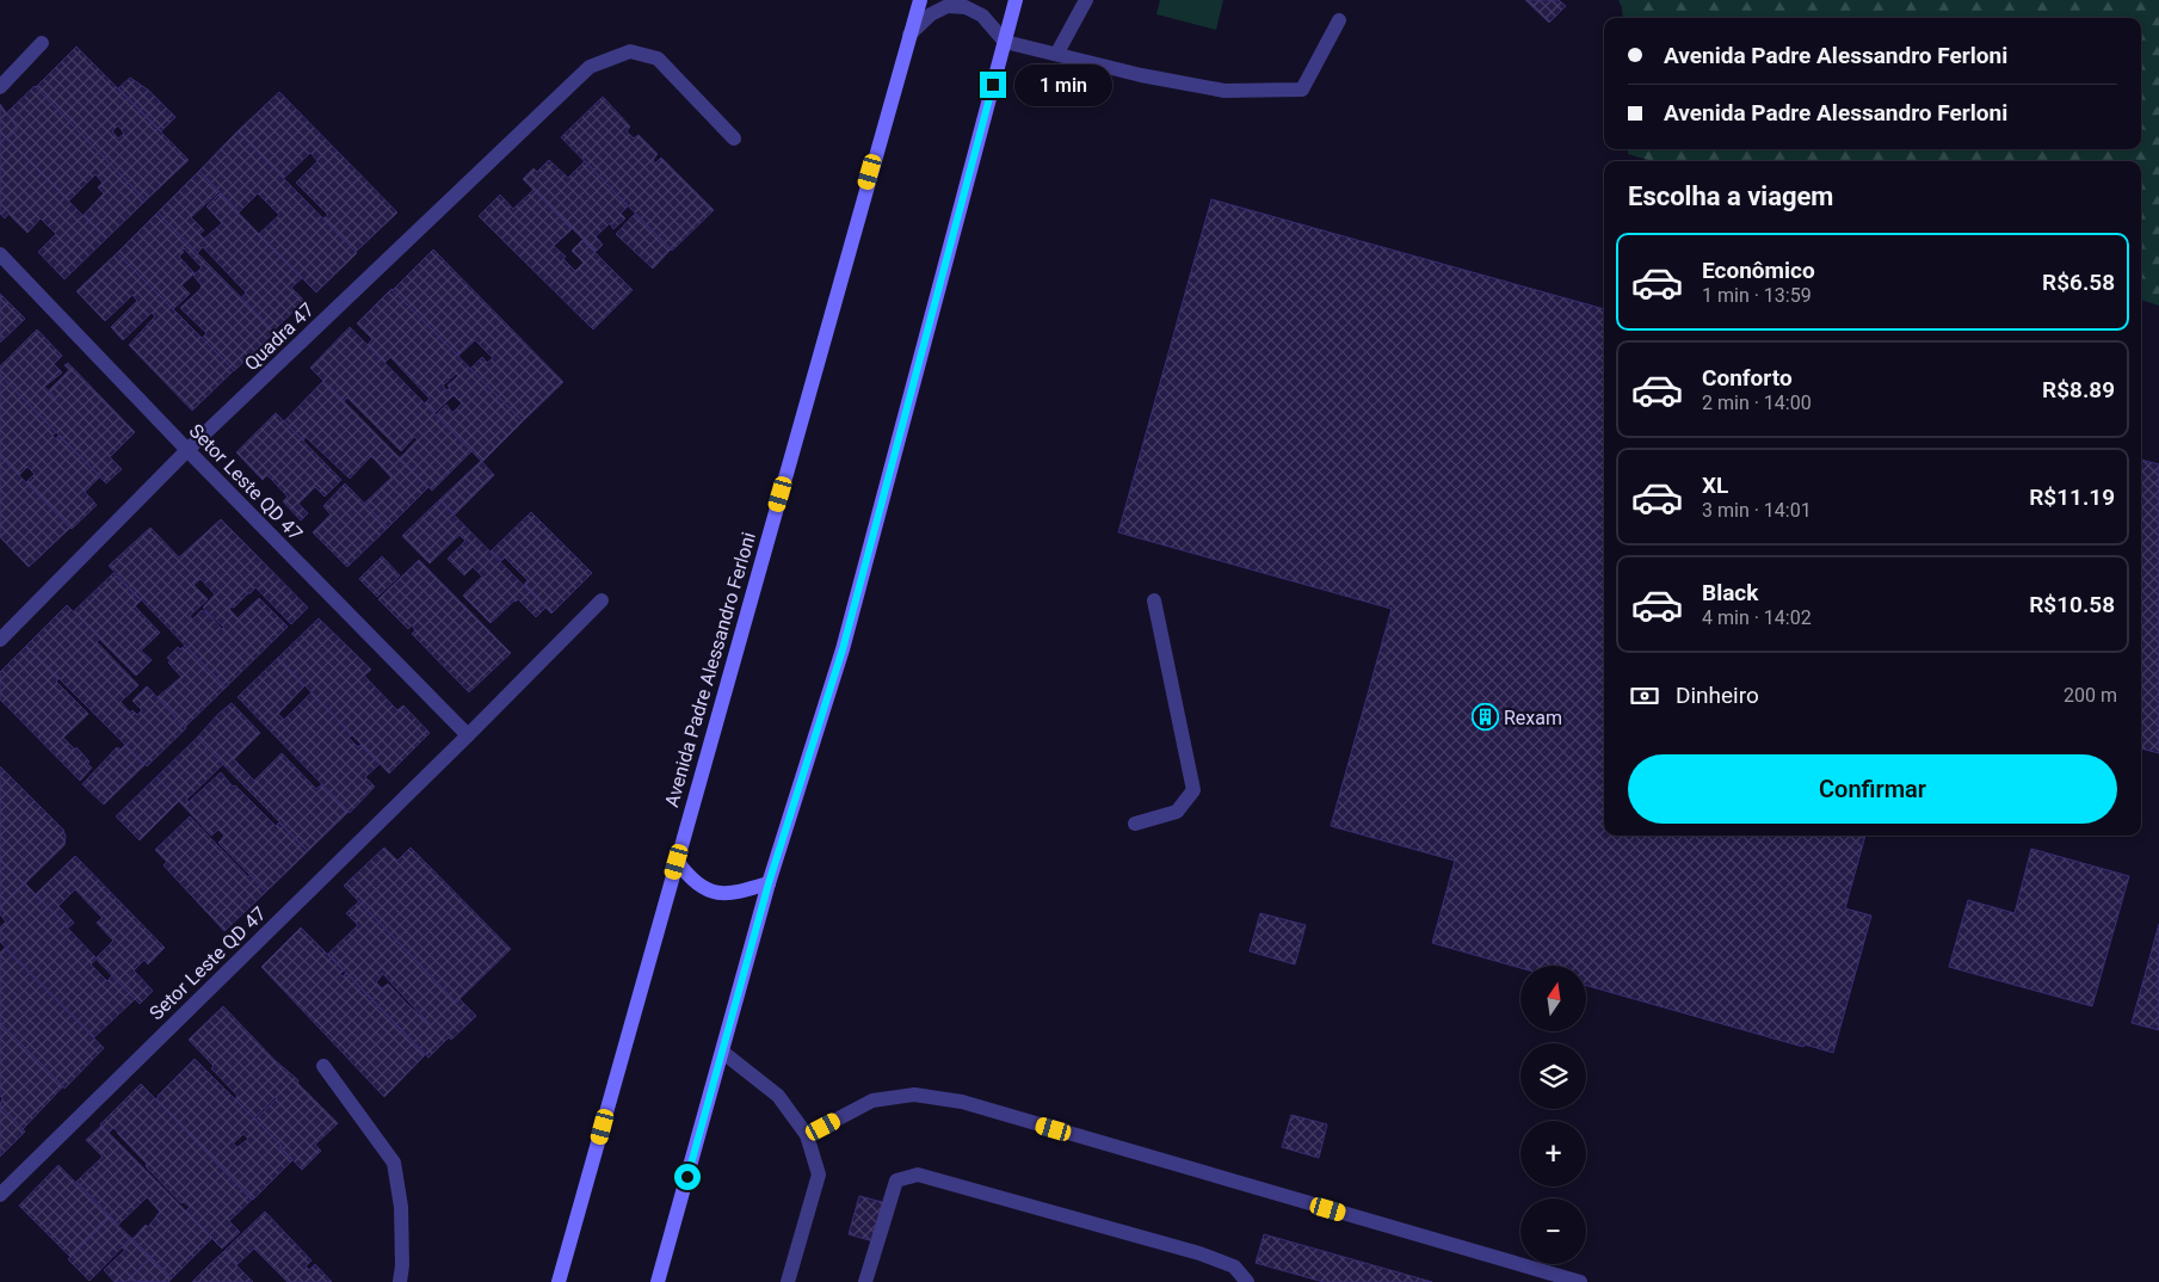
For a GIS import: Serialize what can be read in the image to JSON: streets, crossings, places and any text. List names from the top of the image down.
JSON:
{
  "streets": {
    "main road": ["Avenida Padre Alessandro Ferloni"],
    "street": ["Quadra 47", "Setor Leste QD 47"]
  },
  "crossings": [
    ["Quadra 47", "Setor Leste QD 47"]
  ],
  "places": {
    "building": ["Rexam"]
  },
  "north": "top",
  "page": {
    "banner": ["Avenida Padre Alessandro Ferloni", "Avenida Padre Alessandro Ferloni"],
    "bubble": "1 min",
    "heading": "Escolha a viagem",
    "list": [
      {
        "name": "Econômico",
        "note": "1 min · 13:59",
        "value": "R$6.58"
      },
      {
        "name": "Conforto",
        "note": "2 min · 14:00",
        "value": "R$8.89"
      },
      {
        "name": "XL",
        "note": "3 min · 14:01",
        "value": "R$11.19"
      },
      {
        "name": "Black",
        "note": "4 min · 14:02",
        "value": "R$10.58"
      }
    ],
    "pay": ["Dinheiro", "200 m"],
    "buttons": "Confirmar",
    "map_buttons": ["+", "−"]
  }
}
